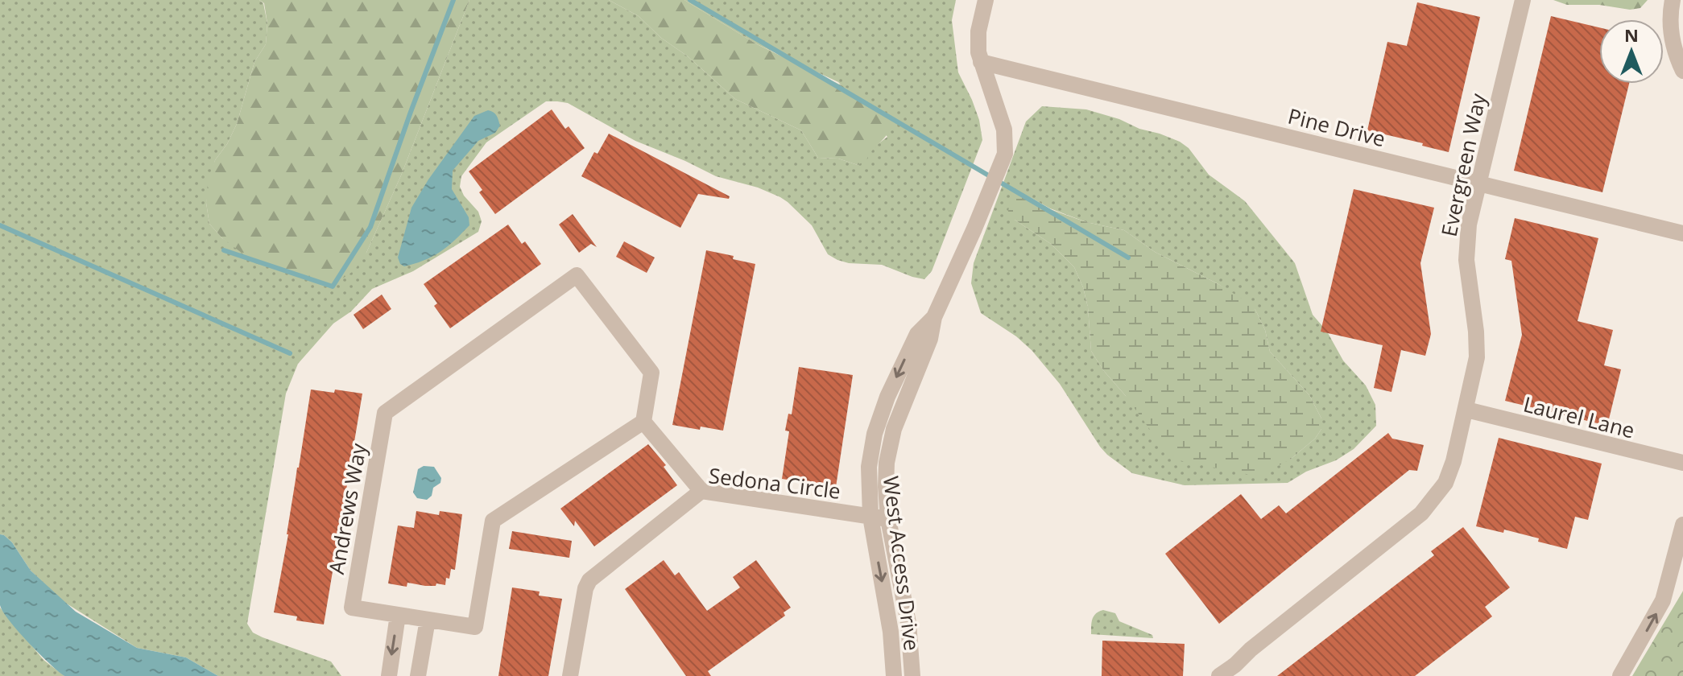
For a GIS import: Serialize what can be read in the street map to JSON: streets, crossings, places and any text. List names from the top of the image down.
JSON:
{
  "streets": {
    "street": [
      "Pine Drive",
      "Evergreen Way",
      "Laurel Lane",
      "Sedona Circle",
      "Andrews Way",
      "West Access Drive"
    ]
  },
  "crossings": [
    ["Pine Drive", "Evergreen Way"],
    ["Pine Drive", "West Access Drive"],
    ["Evergreen Way", "Laurel Lane"],
    ["Sedona Circle", "West Access Drive"]
  ],
  "north": "top"
}
